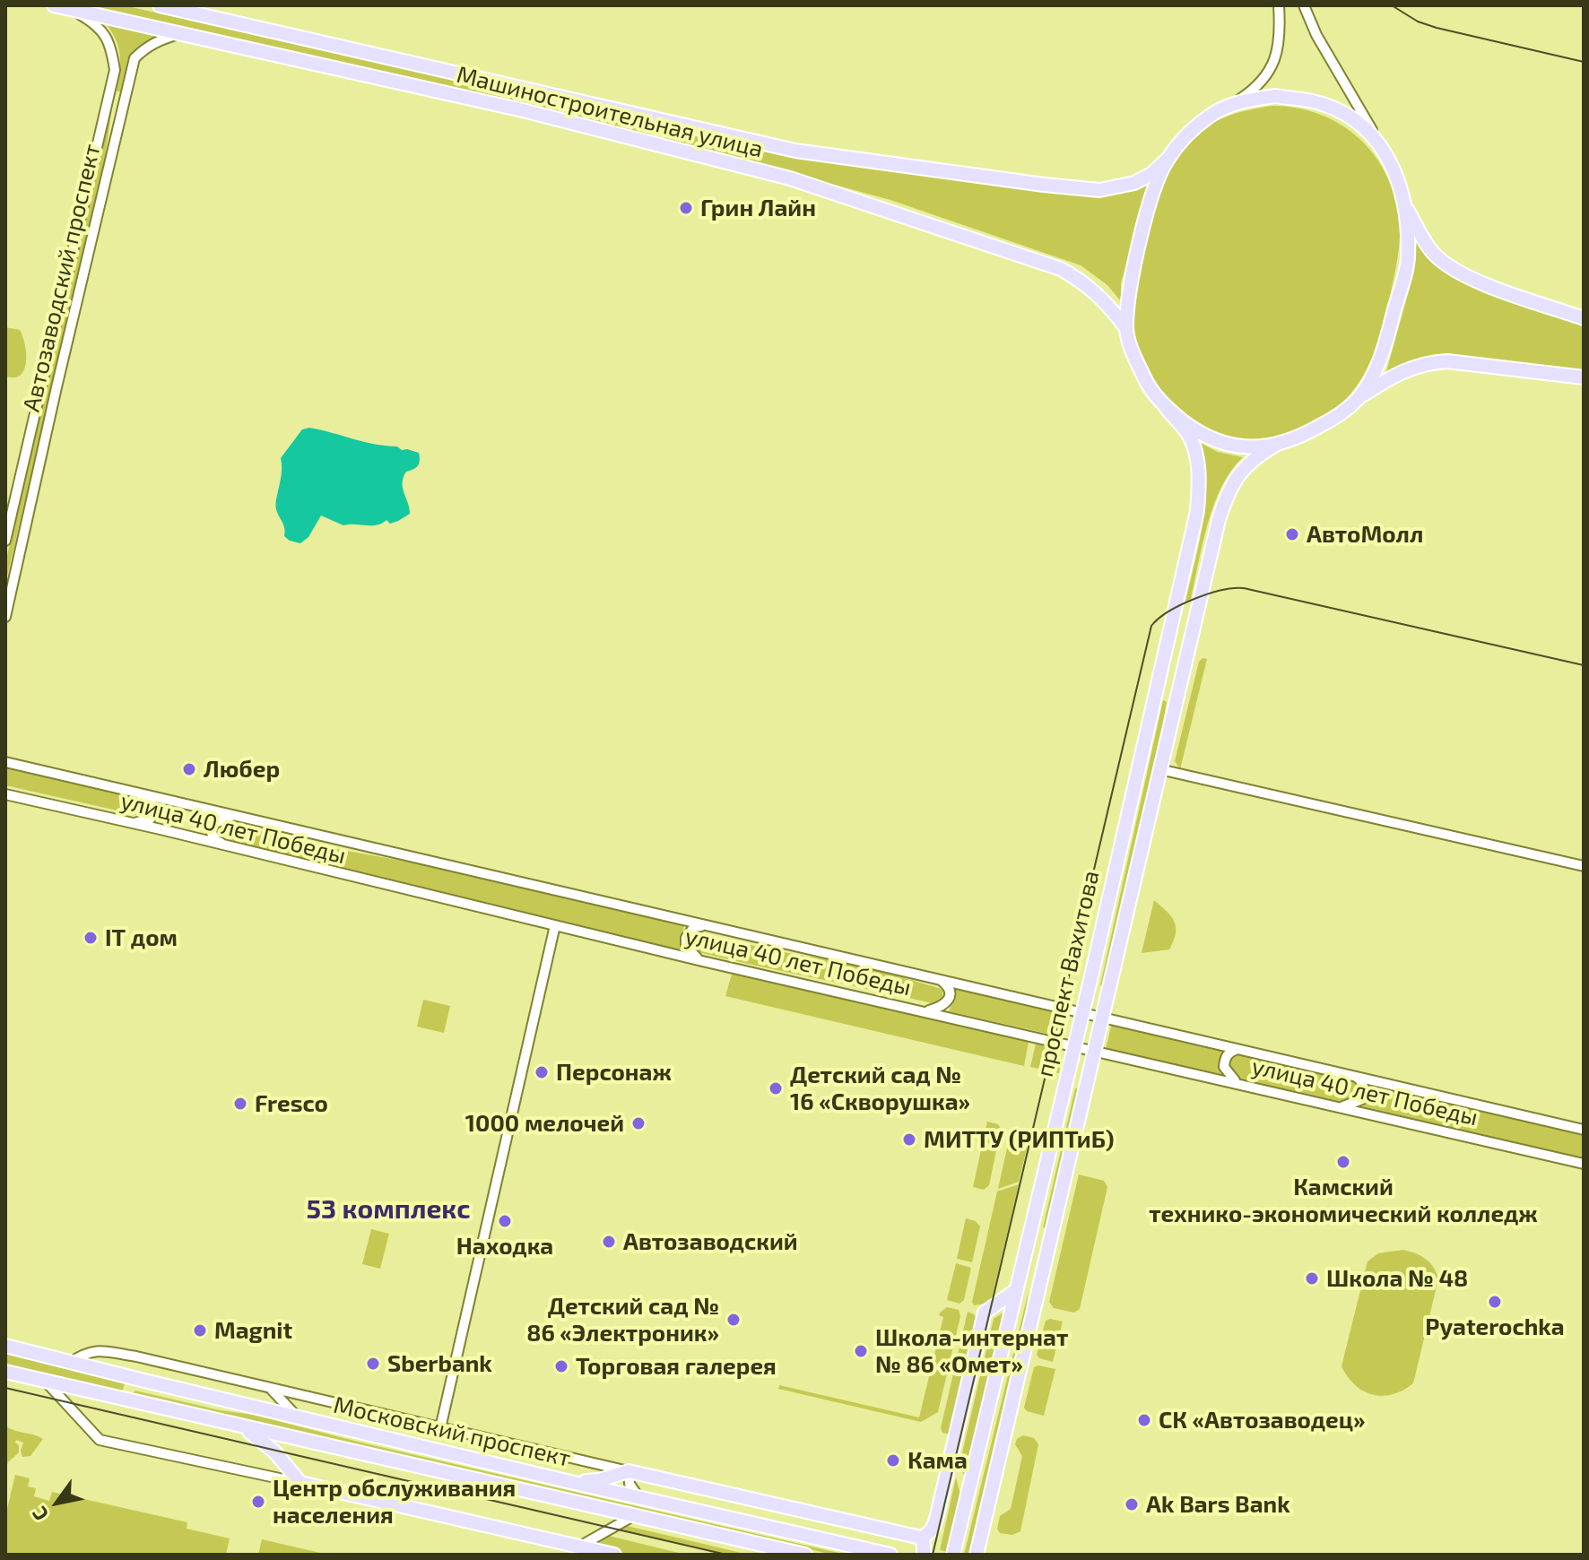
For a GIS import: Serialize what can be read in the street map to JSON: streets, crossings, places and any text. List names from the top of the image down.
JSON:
{
  "streets": {
    "main road": ["Машиностроительная улица", "проспект Вахитова", "Московский проспект"],
    "street": ["Автозаводский проспект", "улица 40 лет Победы"]
  },
  "crossings": [
    ["Машиностроительная улица", "Автозаводский проспект"],
    ["улица 40 лет Победы", "проспект Вахитова"]
  ],
  "districts": ["53 комплекс"],
  "places": [
    "Грин Лайн",
    "АвтоМолл",
    "Любер",
    "IT дом",
    "Персонаж",
    "Детский сад № 16 «Скворушка»",
    "Fresco",
    "1000 мелочей",
    "МИТТУ (РИПТиБ)",
    "Камский технико-экономический колледж",
    "Находка",
    "Автозаводский",
    "Школа № 48",
    "Pyaterochka",
    "Детский сад № 86 «Электроник»",
    "Magnit",
    "Школа-интернат № 86 «Омет»",
    "Sberbank",
    "Торговая галерея",
    "СК «Автозаводец»",
    "Кама",
    "Центр обслуживания населения",
    "Ak Bars Bank"
  ],
  "north": "bottom left"
}
